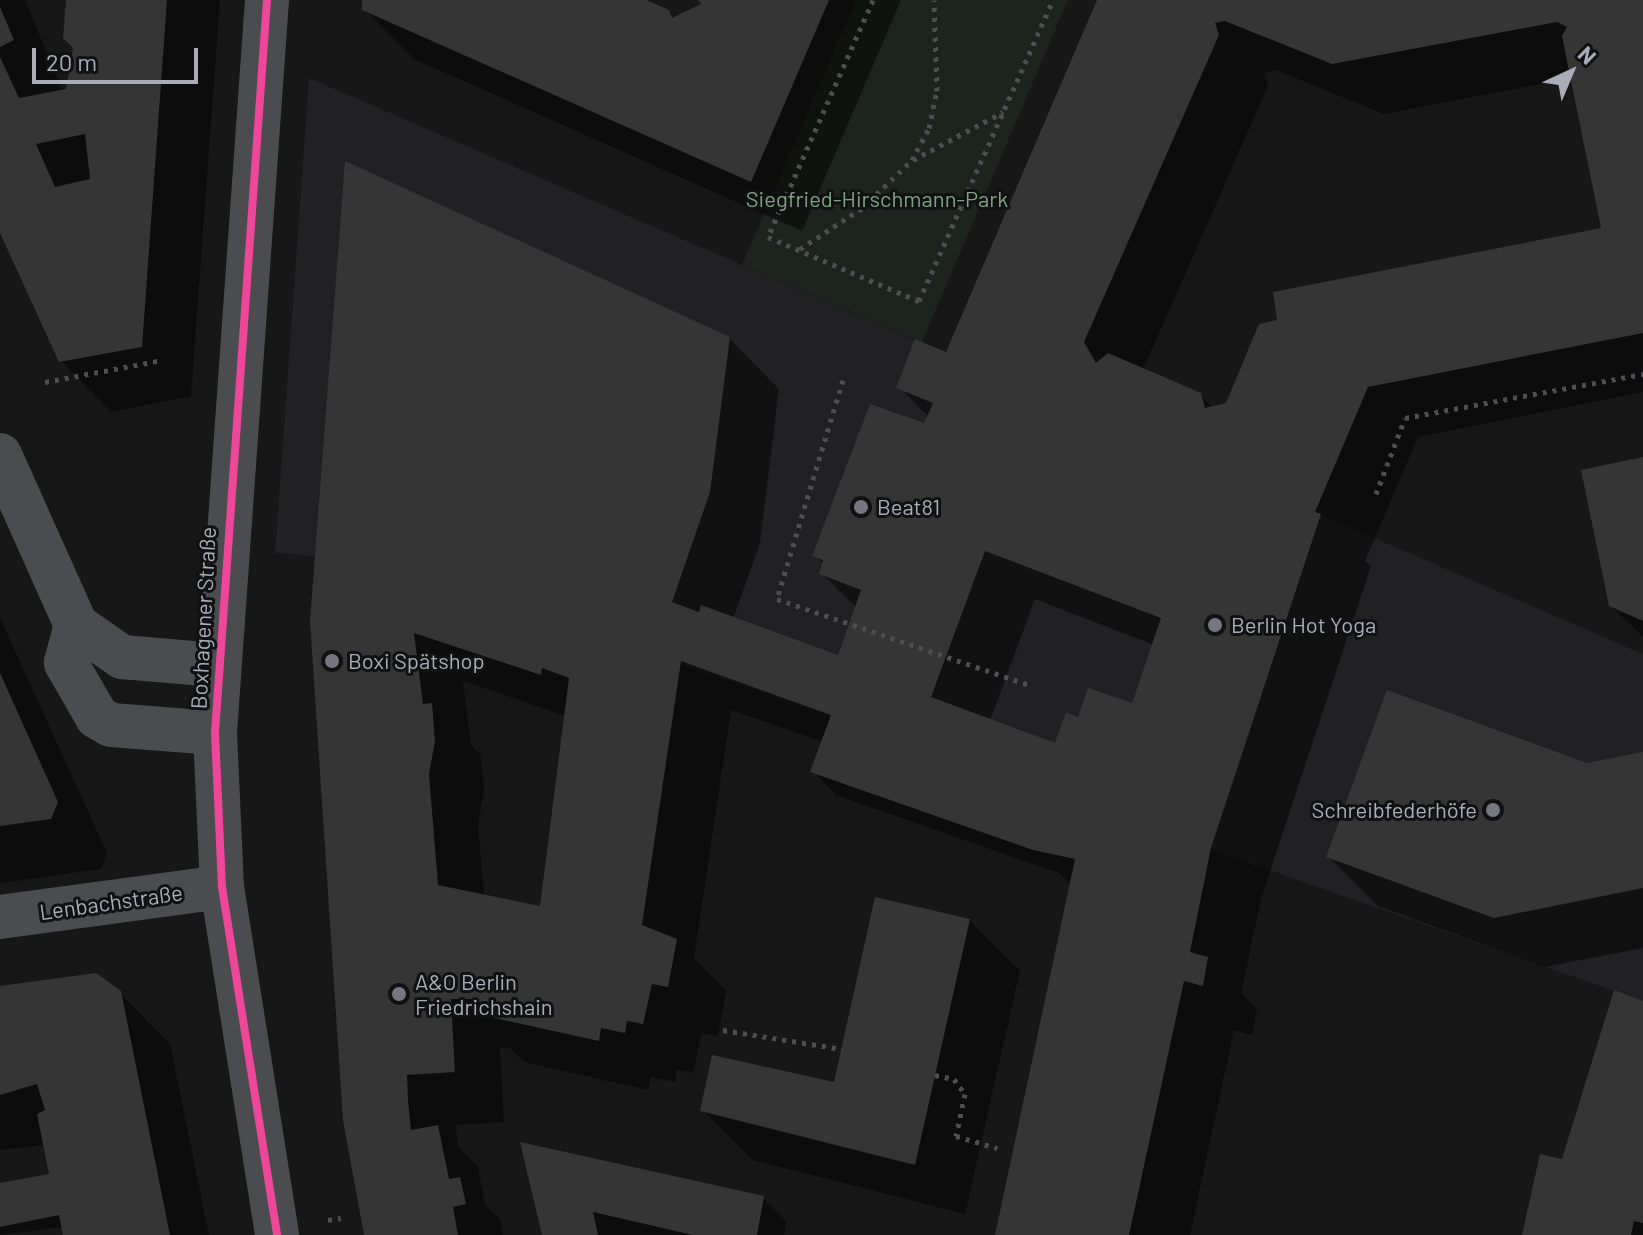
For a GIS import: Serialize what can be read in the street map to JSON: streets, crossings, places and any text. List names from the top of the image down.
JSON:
{
  "streets": {
    "street": ["Boxhagener Straße", "Lenbachstraße"]
  },
  "crossings": [
    ["Boxhagener Straße", "Lenbachstraße"]
  ],
  "parks": ["Siegfried-Hirschmann-Park"],
  "places": [
    "Beat81",
    "Berlin Hot Yoga",
    "Boxi Spätshop",
    "Schreibfederhöfe",
    "A&O Berlin Friedrichshain"
  ],
  "scale_bar": "20 m",
  "north": "top right"
}
